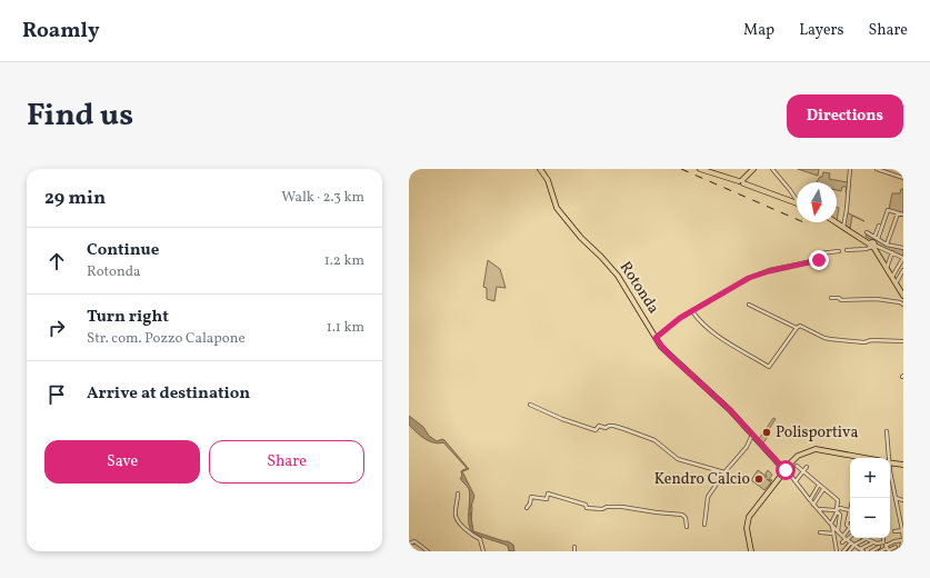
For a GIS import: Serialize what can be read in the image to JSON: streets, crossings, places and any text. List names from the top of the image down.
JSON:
{
  "streets": {
    "main road": ["Rotonda"]
  },
  "places": ["Polisportiva", "Kendro Calcio"],
  "north": "bottom",
  "page": {
    "header": "Roamly",
    "nav": ["Map", "Layers", "Share"],
    "title": "Find us",
    "buttons": [
      "Directions",
      ["Save", "Share"]
    ],
    "heading": ["29 min", "Walk · 2.3 km"],
    "list": [
      ["Continue", "Rotonda", "1.2 km"],
      ["Turn right", "Str. com. Pozzo Calapone", "1.1 km"],
      "Arrive at destination"
    ],
    "map_buttons": ["+", "−"]
  }
}
